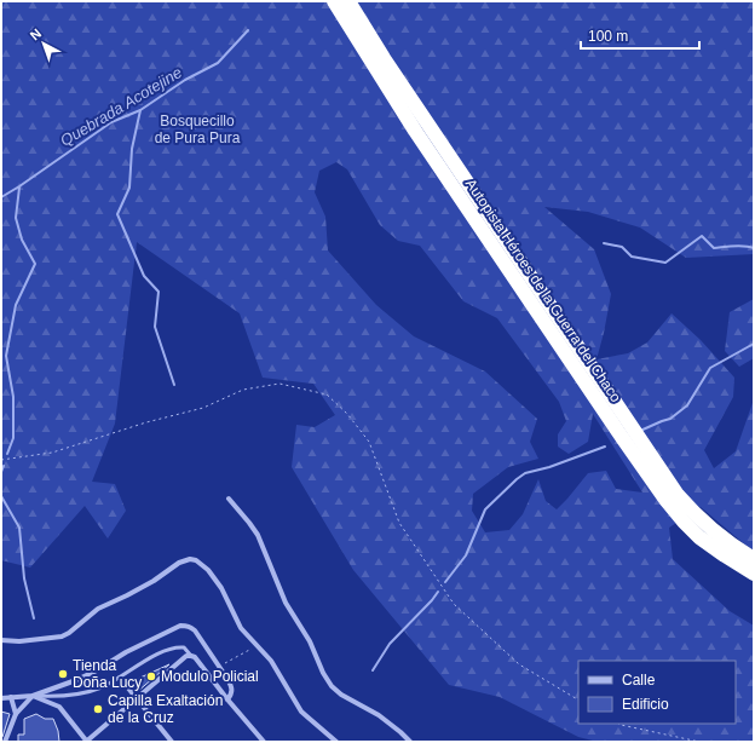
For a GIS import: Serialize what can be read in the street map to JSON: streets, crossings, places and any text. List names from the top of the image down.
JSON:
{
  "streets": {
    "highway": ["Autopista Héroes de la Guerra del Chaco"]
  },
  "water": ["Quebrada Acotejine"],
  "parks": ["Bosquecillo de Pura Pura"],
  "places": ["Tienda Doña Lucy", "Modulo Policial", "Capilla Exaltación de la Cruz"],
  "legend": ["Calle", "Edificio"],
  "scale_bar": "100 m",
  "north": "top left"
}
